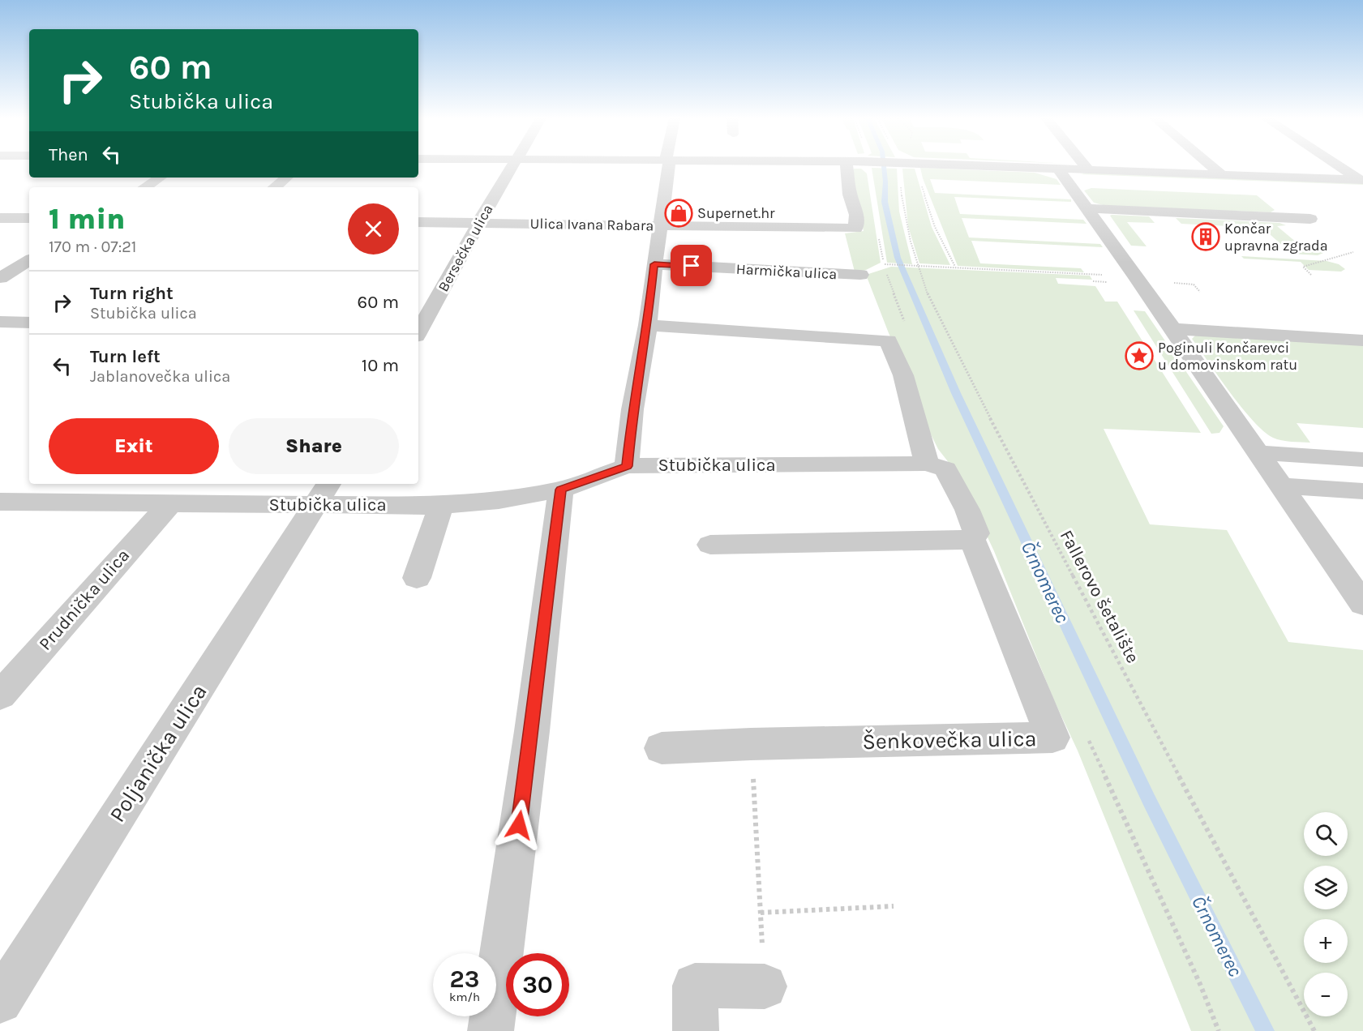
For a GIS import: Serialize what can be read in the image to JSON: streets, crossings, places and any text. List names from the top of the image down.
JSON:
{
  "streets": {
    "street": [
      "Ulica Ivana Rabara",
      "Bersečka ulica",
      "Harmička ulica",
      "Stubička ulica",
      "Prudnička ulica",
      "Šenkovečka ulica",
      "Poljanička ulica"
    ],
    "path": ["Fallerovo šetalište"]
  },
  "crossings": [
    ["Ulica Ivana Rabara", "Bersečka ulica"],
    ["Stubička ulica", "Prudnička ulica"],
    ["Stubička ulica", "Šenkovečka ulica"],
    ["Stubička ulica", "Poljanička ulica"]
  ],
  "water": ["Črnomerec"],
  "places": {
    "shop": ["Supernet.hr"],
    "building": ["Končar upravna zgrada"],
    "place": ["Poginuli Končarevci u domovinskom ratu"]
  },
  "page": {
    "turn": ["60 m", "Stubička ulica"],
    "then": "Then",
    "heading": ["1 min", "170 m · 07:21"],
    "list": [
      {
        "name": "Turn right",
        "note": "Stubička ulica",
        "value": "60 m"
      },
      {
        "name": "Turn left",
        "note": "Jablanovečka ulica",
        "value": "10 m"
      }
    ],
    "buttons": ["Exit", "Share"],
    "map_buttons": ["+", "−"],
    "speed": "23 km/h",
    "limit": "30"
  }
}
